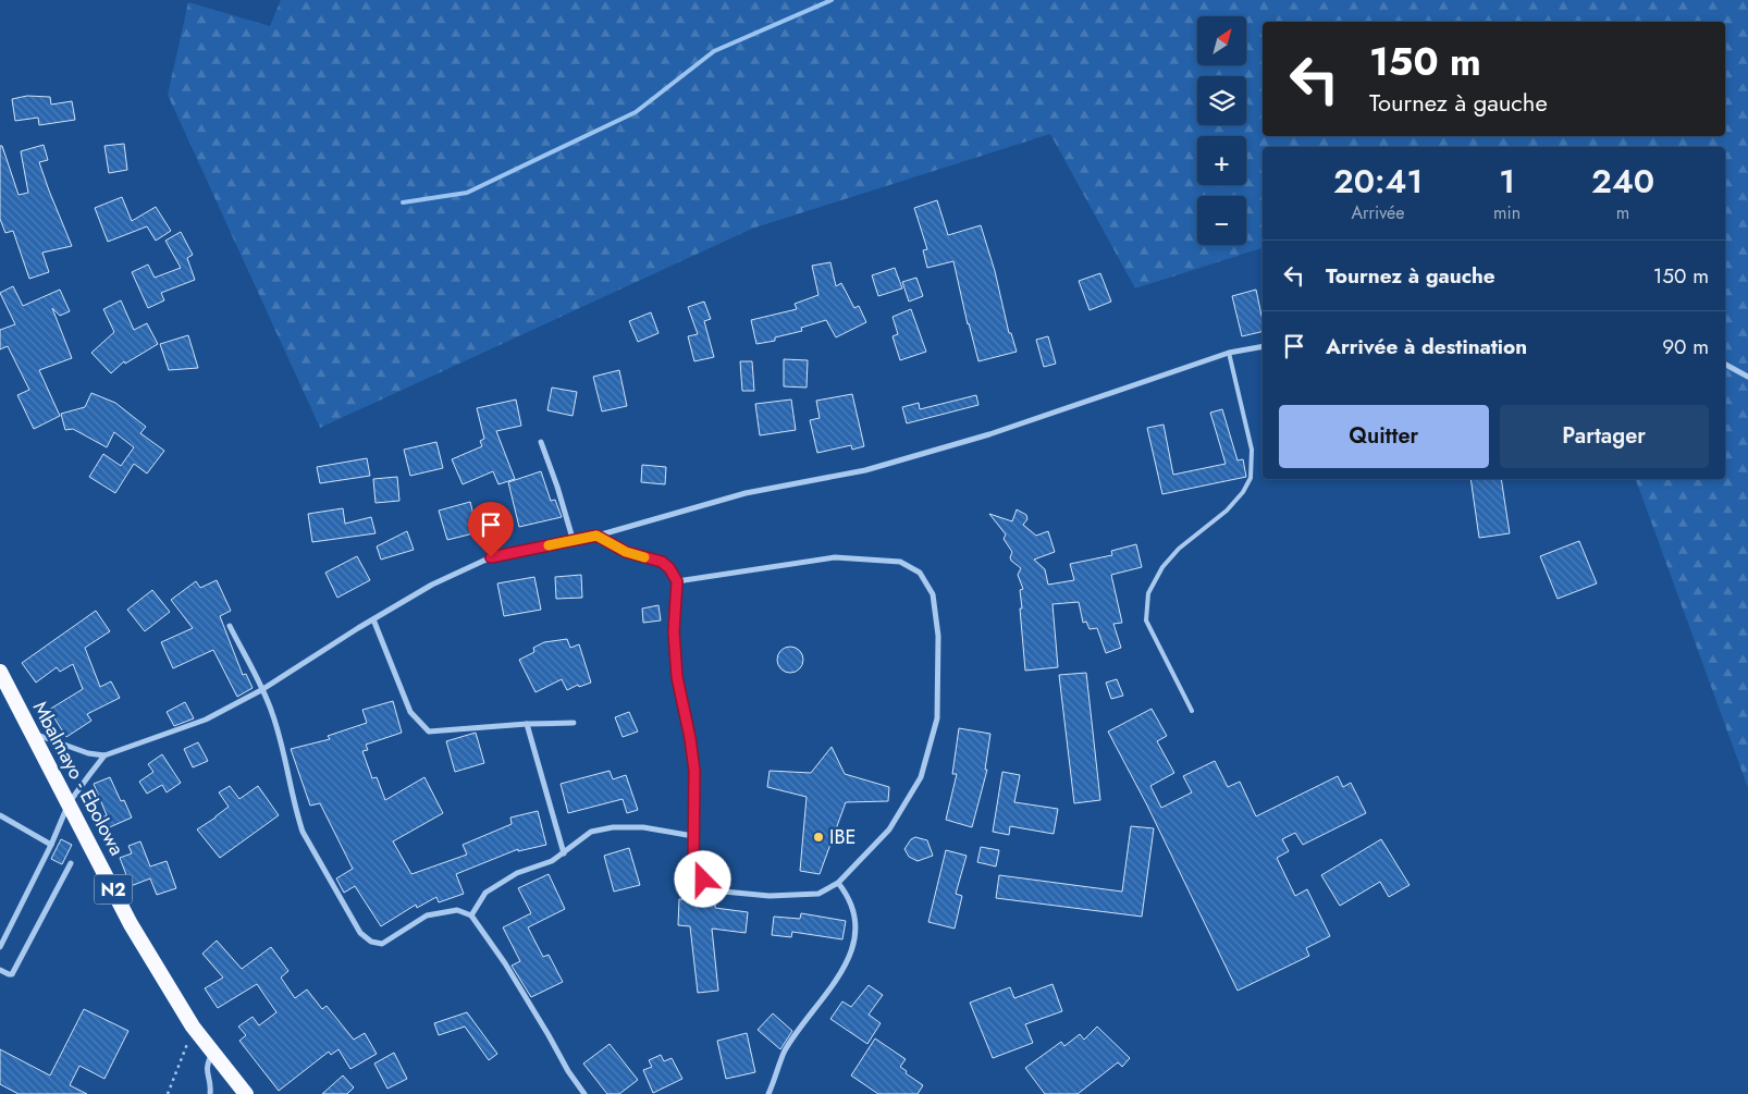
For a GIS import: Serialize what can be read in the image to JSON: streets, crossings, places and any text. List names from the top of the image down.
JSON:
{
  "streets": {
    "highway": ["Mbalmayo - Ebolowa", "N2"]
  },
  "places": ["IBE"],
  "north": "top right",
  "page": {
    "map_buttons": ["+", "−"],
    "turn": ["150 m", "Tournez à gauche"],
    "eta": [
      "20:41",
      "Arrivée",
      "1",
      "min",
      "240",
      "m"
    ],
    "list": [
      {
        "name": "Tournez à gauche",
        "value": "150 m"
      },
      {
        "name": "Arrivée à destination",
        "value": "90 m"
      }
    ],
    "buttons": ["Quitter", "Partager"]
  }
}
